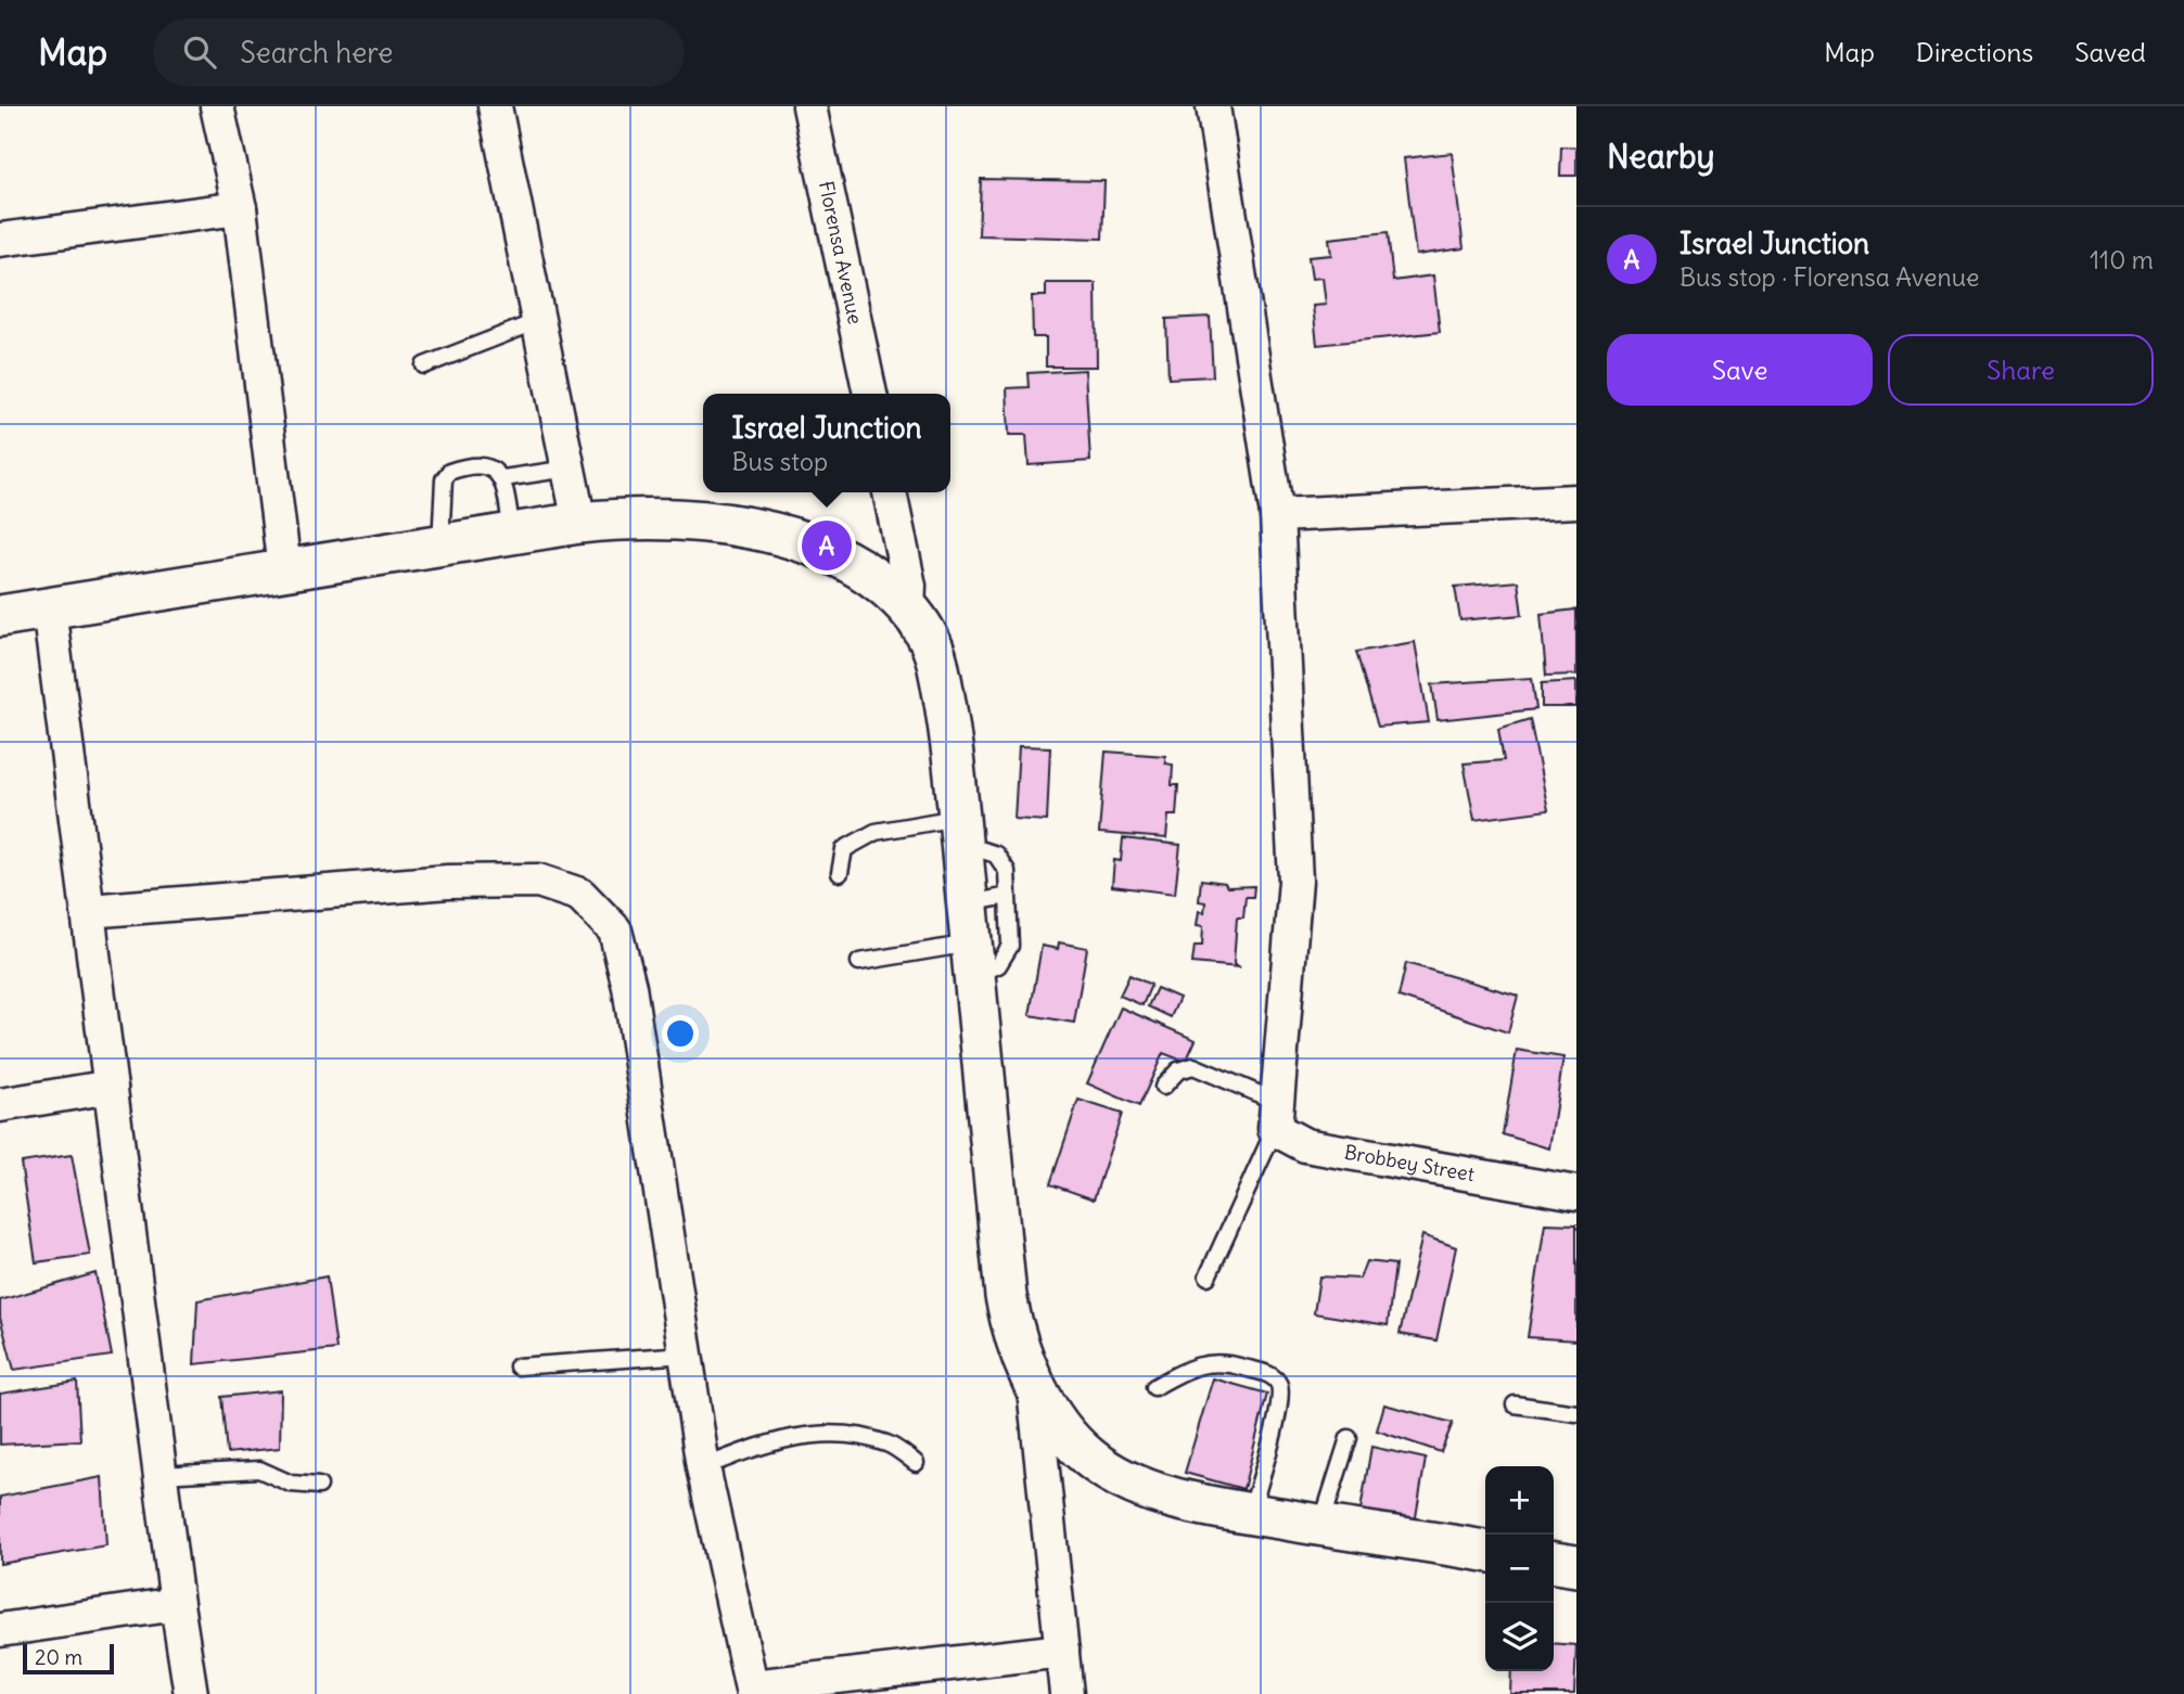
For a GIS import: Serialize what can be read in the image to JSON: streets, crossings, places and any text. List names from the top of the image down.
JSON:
{
  "streets": {
    "street": ["Florensa Avenue", "Brobbey Street"]
  },
  "scale_bar": "20 m",
  "page": {
    "header": "Map",
    "search": "Search here",
    "nav": ["Map", "Directions", "Saved"],
    "heading": "Nearby",
    "list": [
      {
        "mark": "A",
        "name": "Israel Junction",
        "note": "Bus stop · Florensa Avenue",
        "value": "110 m"
      }
    ],
    "buttons": ["Save", "Share"],
    "popup": ["Israel Junction", "Bus stop"],
    "pins": "A",
    "map_buttons": ["+", "−"],
    "scale": "20 m"
  }
}
